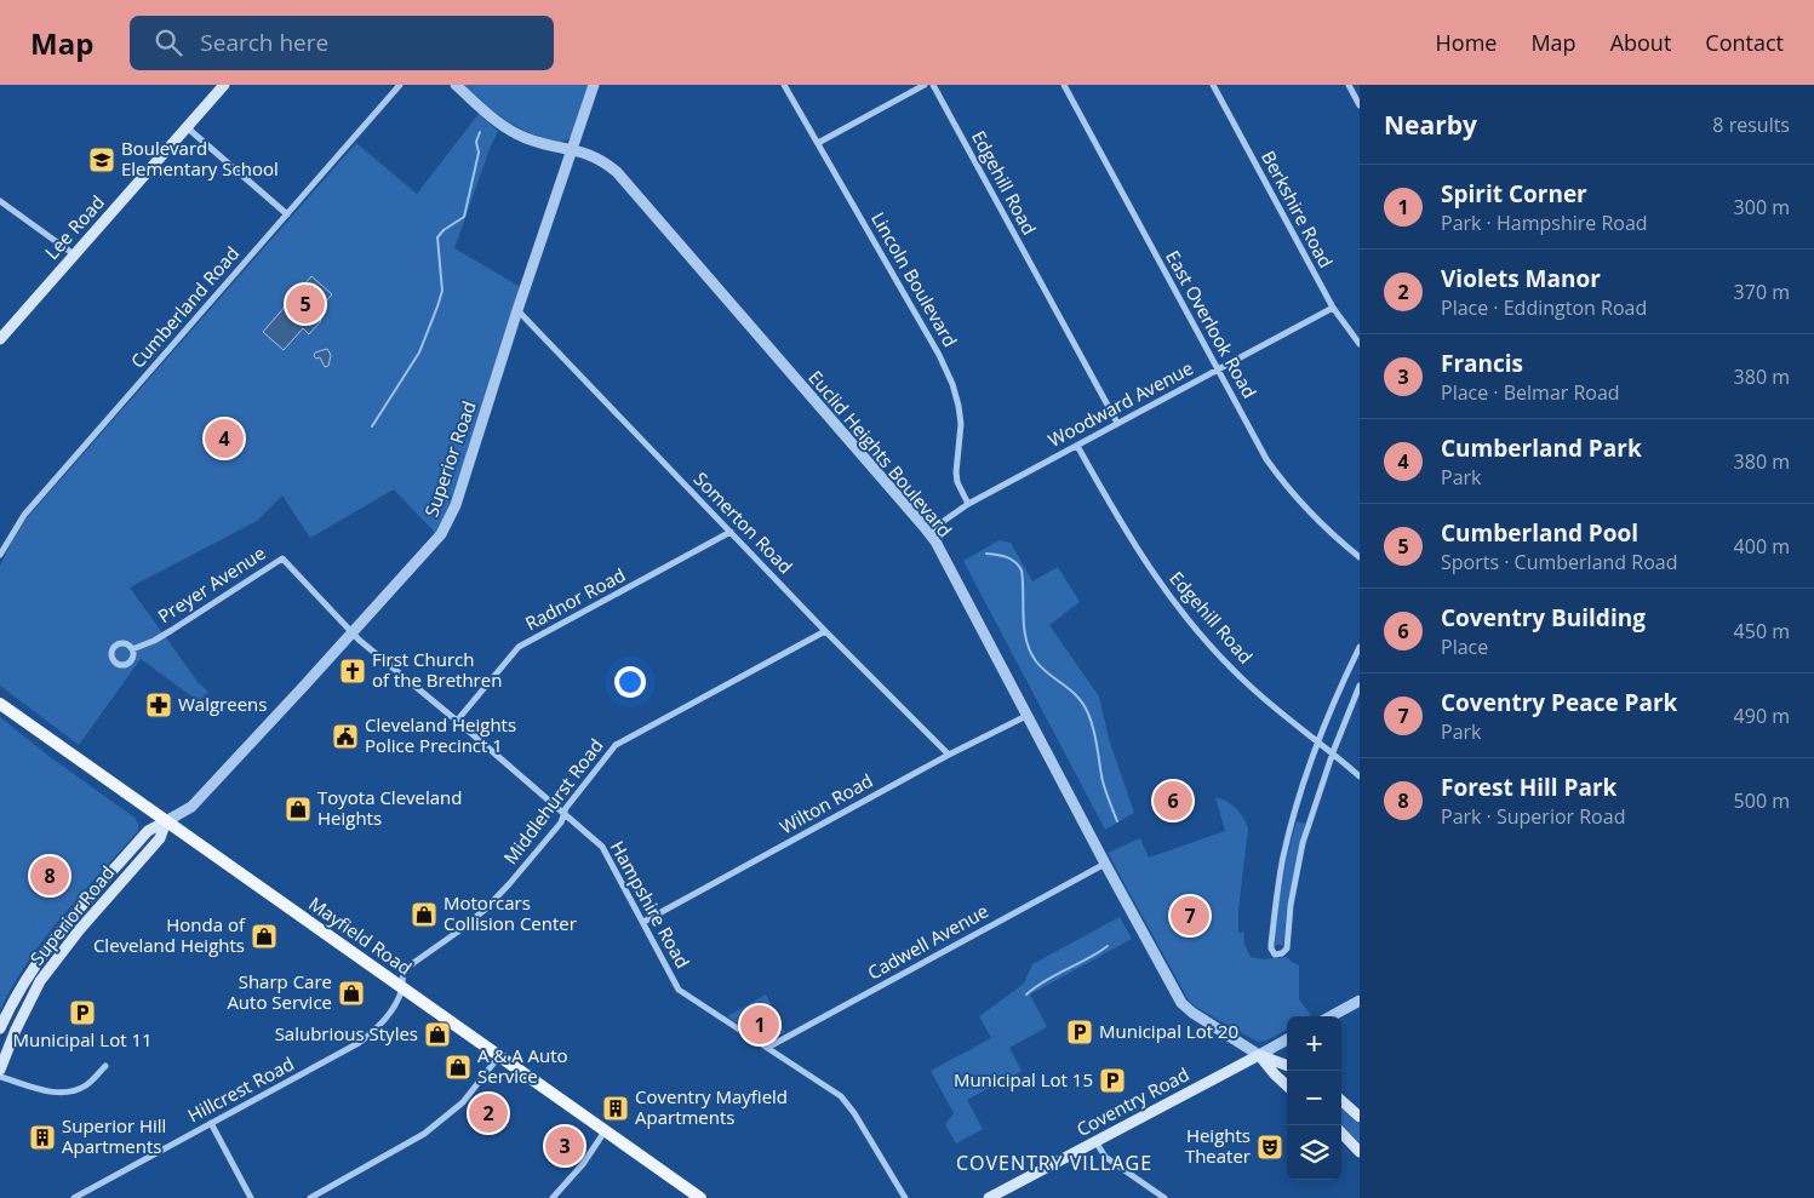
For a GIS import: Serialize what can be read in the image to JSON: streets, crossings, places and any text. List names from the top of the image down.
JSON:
{
  "streets": {
    "main road": [
      "Lee Road",
      "Euclid Heights Boulevard",
      "Superior Road",
      "Mayfield Road",
      "Coventry Road"
    ],
    "street": [
      "Edgehill Road",
      "Berkshire Road",
      "Lincoln Boulevard",
      "Cumberland Road",
      "East Overlook Road",
      "Woodward Avenue",
      "Somerton Road",
      "Preyer Avenue",
      "Radnor Road",
      "Middlehurst Road",
      "Wilton Road",
      "Hampshire Road",
      "Cadwell Avenue",
      "Hillcrest Road"
    ]
  },
  "crossings": [
    ["Edgehill Road", "Woodward Avenue"],
    ["Berkshire Road", "Woodward Avenue"],
    ["Lincoln Boulevard", "Woodward Avenue"],
    ["East Overlook Road", "Woodward Avenue"],
    ["Woodward Avenue", "Euclid Heights Boulevard"],
    ["Euclid Heights Boulevard", "Superior Road"],
    ["Euclid Heights Boulevard", "Wilton Road"],
    ["Euclid Heights Boulevard", "Cadwell Avenue"],
    ["Euclid Heights Boulevard", "Coventry Road"],
    ["Superior Road", "Somerton Road"],
    ["Superior Road", "Preyer Avenue"],
    ["Superior Road", "Hampshire Road"],
    ["Superior Road", "Mayfield Road"],
    ["Somerton Road", "Radnor Road"],
    ["Somerton Road", "Middlehurst Road"],
    ["Somerton Road", "Wilton Road"],
    ["Preyer Avenue", "Hampshire Road"],
    ["Radnor Road", "Hampshire Road"],
    ["Middlehurst Road", "Hampshire Road"],
    ["Middlehurst Road", "Mayfield Road"],
    ["Middlehurst Road", "Hillcrest Road"],
    ["Wilton Road", "Hampshire Road"],
    ["Hampshire Road", "Cadwell Avenue"],
    ["Mayfield Road", "Hillcrest Road"]
  ],
  "districts": ["COVENTRY VILLAGE"],
  "places": {
    "school or university": ["Boulevard Elementary School"],
    "church": ["First Church of the Brethren"],
    "pharmacy": ["Walgreens"],
    "public building": ["Cleveland Heights Police Precinct 1"],
    "shop": [
      "Toyota Cleveland Heights",
      "Motorcars Collision Center",
      "Honda of Cleveland Heights",
      "Sharp Care Auto Service",
      "Salubrious Styles",
      "A & A Auto Service"
    ],
    "parking": ["Municipal Lot 11", "Municipal Lot 20", "Municipal Lot 15"],
    "building": ["Coventry Mayfield Apartments", "Superior Hill Apartments"],
    "theatre": ["Heights Theater"]
  },
  "page": {
    "header": "Map",
    "search": "Search here",
    "nav": [
      "Home",
      "Map",
      "About",
      "Contact"
    ],
    "heading": ["Nearby", "8 results"],
    "list": [
      {
        "mark": "1",
        "name": "Spirit Corner",
        "note": "Park · Hampshire Road",
        "value": "300 m"
      },
      {
        "mark": "2",
        "name": "Violets Manor",
        "note": "Place · Eddington Road",
        "value": "370 m"
      },
      {
        "mark": "3",
        "name": "Francis",
        "note": "Place · Belmar Road",
        "value": "380 m"
      },
      {
        "mark": "4",
        "name": "Cumberland Park",
        "note": "Park",
        "value": "380 m"
      },
      {
        "mark": "5",
        "name": "Cumberland Pool",
        "note": "Sports · Cumberland Road",
        "value": "400 m"
      },
      {
        "mark": "6",
        "name": "Coventry Building",
        "note": "Place",
        "value": "450 m"
      },
      {
        "mark": "7",
        "name": "Coventry Peace Park",
        "note": "Park",
        "value": "490 m"
      },
      {
        "mark": "8",
        "name": "Forest Hill Park",
        "note": "Park · Superior Road",
        "value": "500 m"
      }
    ],
    "pins": [
      "5",
      "4",
      "6",
      "8",
      "7",
      "1",
      "2",
      "3"
    ],
    "map_buttons": ["+", "−"]
  }
}
